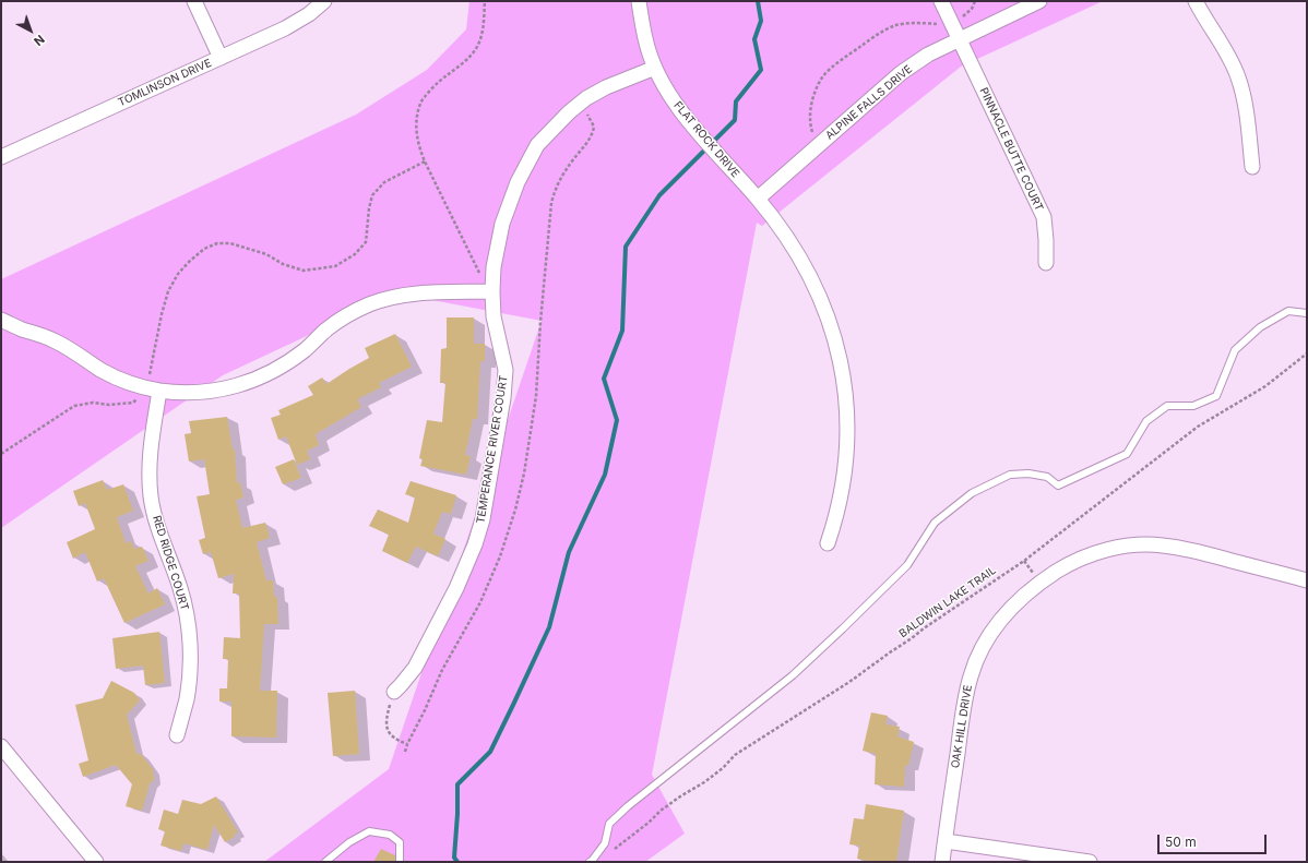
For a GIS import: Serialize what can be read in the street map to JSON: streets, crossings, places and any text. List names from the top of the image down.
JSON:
{
  "streets": {
    "street": [
      "TOMLINSON DRIVE",
      "ALPINE FALLS DRIVE",
      "FLAT ROCK DRIVE",
      "PINNACLE BUTTE COURT",
      "TEMPERANCE RIVER COURT",
      "RED RIDGE COURT",
      "OAK HILL DRIVE"
    ],
    "path": ["BALDWIN LAKE TRAIL"]
  },
  "crossings": [
    ["ALPINE FALLS DRIVE", "FLAT ROCK DRIVE"],
    ["ALPINE FALLS DRIVE", "PINNACLE BUTTE COURT"],
    ["FLAT ROCK DRIVE", "TEMPERANCE RIVER COURT"]
  ],
  "scale_bar": "50 m",
  "north": "bottom right"
}
